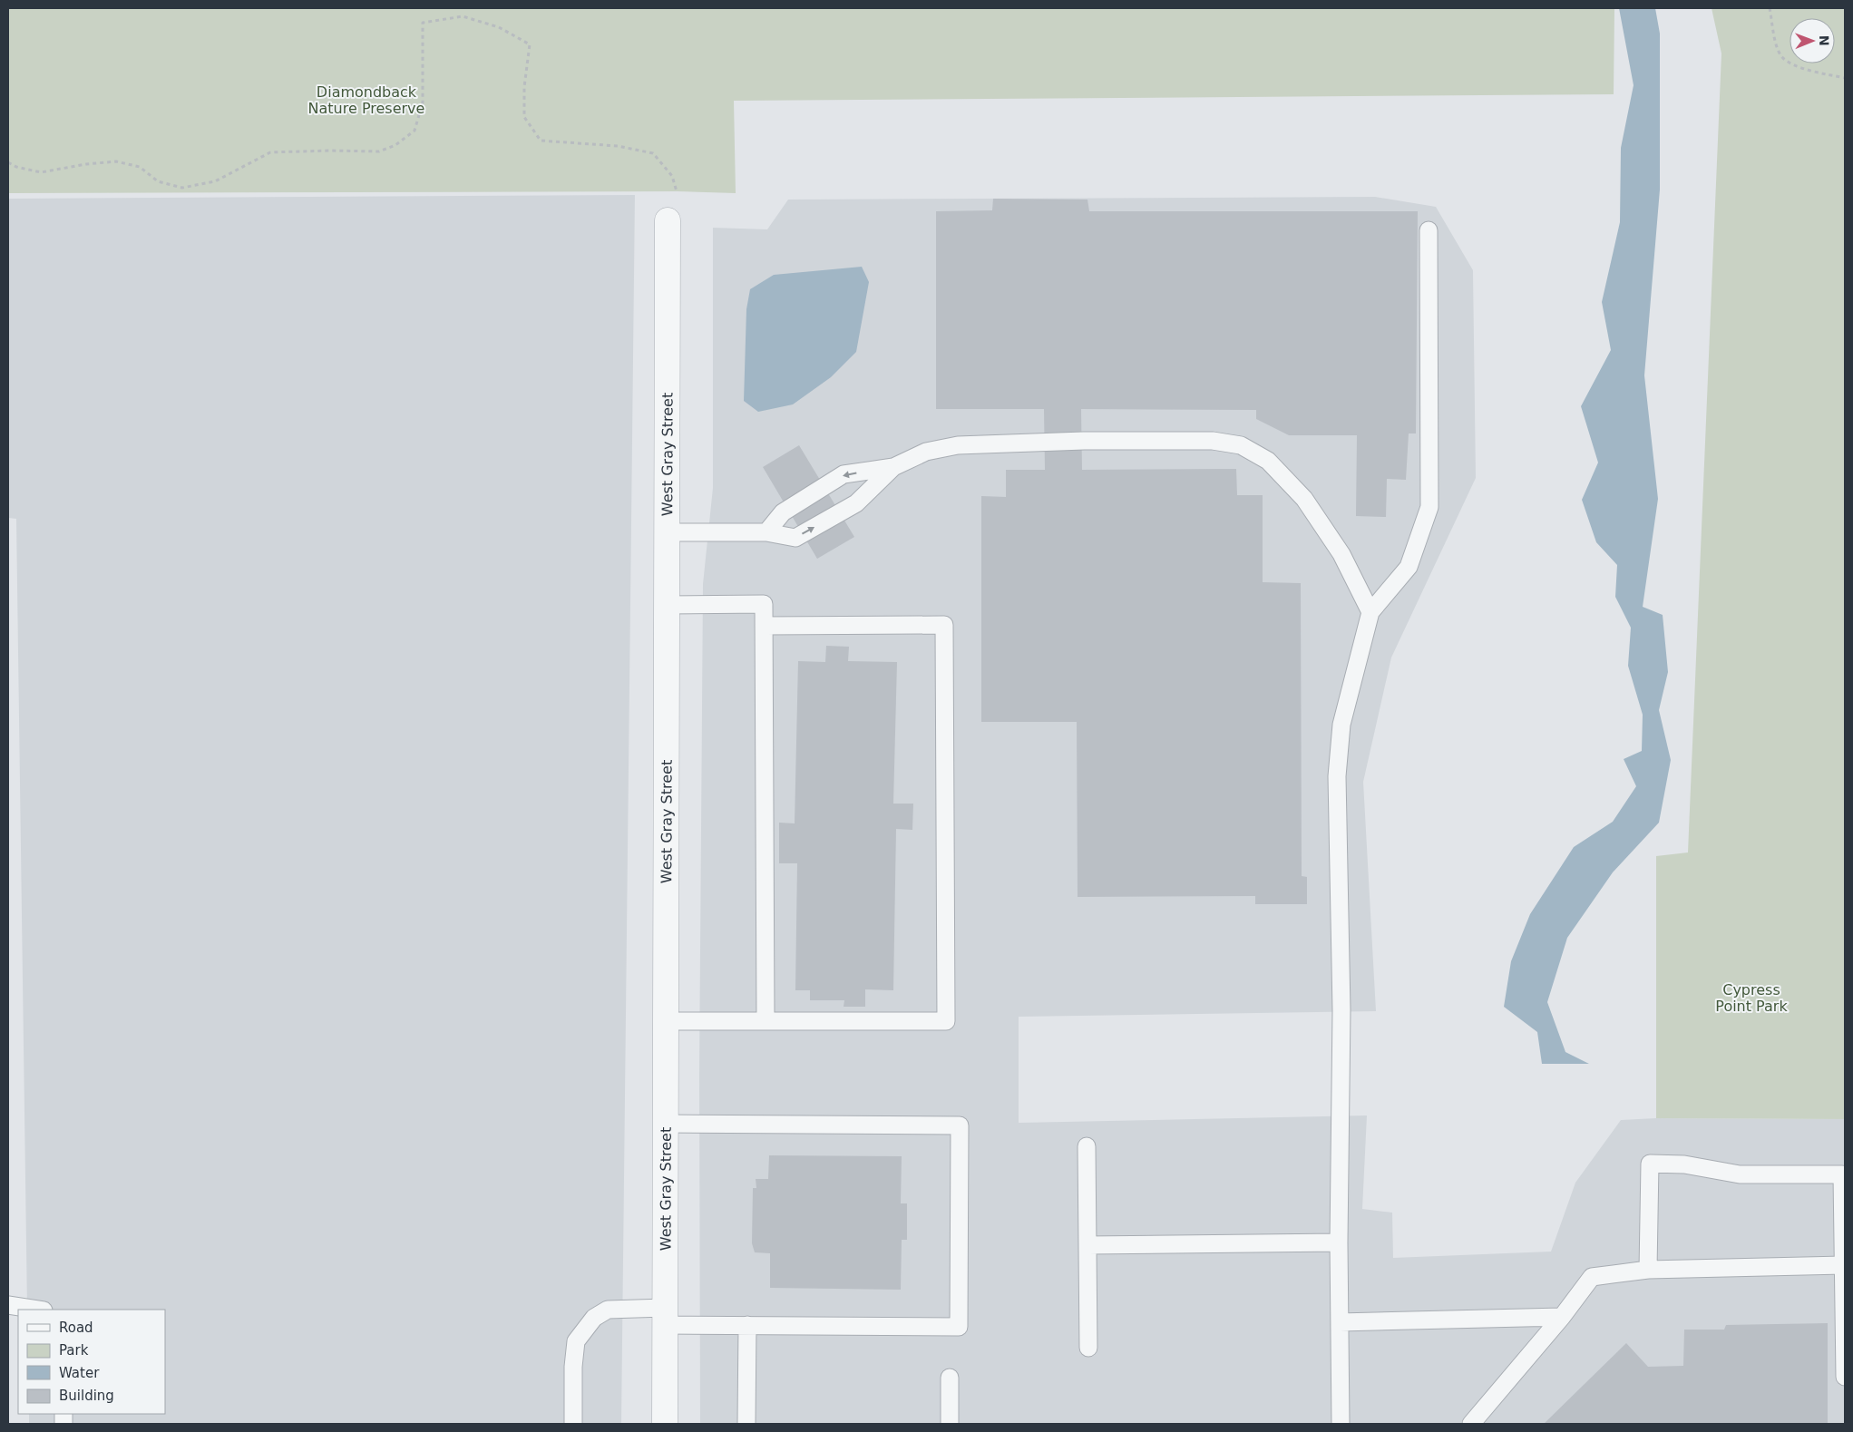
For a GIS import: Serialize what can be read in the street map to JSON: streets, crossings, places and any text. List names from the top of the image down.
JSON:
{
  "streets": {
    "street": ["West Gray Street"]
  },
  "parks": ["Diamondback Nature Preserve", "Cypress Point Park"],
  "legend": [
    "Road",
    "Park",
    "Water",
    "Building"
  ],
  "north": "right"
}
